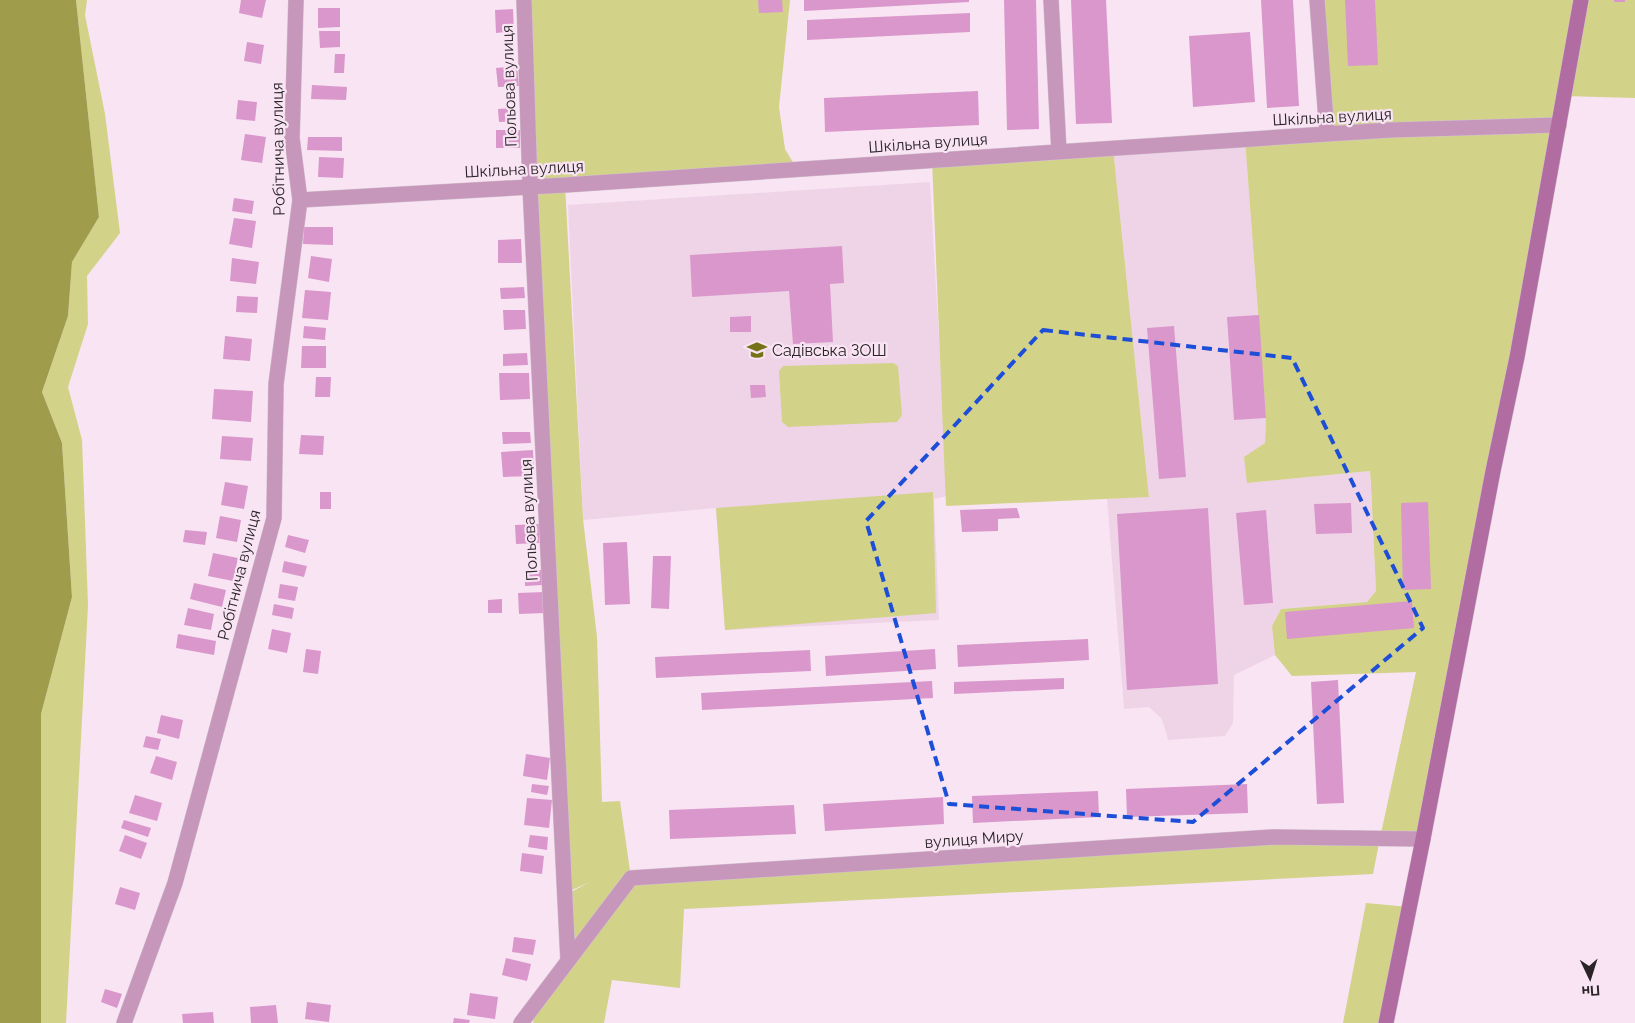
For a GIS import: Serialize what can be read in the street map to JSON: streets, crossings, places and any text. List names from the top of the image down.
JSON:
{
  "streets": {
    "street": [
      "Польова вулиця",
      "Шкільна вулиця",
      "Робітнича вулиця",
      "вулиця Миру"
    ]
  },
  "crossings": [
    ["Польова вулиця", "Шкільна вулиця"],
    ["Польова вулиця", "вулиця Миру"],
    ["Шкільна вулиця", "Робітнича вулиця"]
  ],
  "places": {
    "school or university": ["Садівська ЗОШ"]
  },
  "north": "bottom"
}
